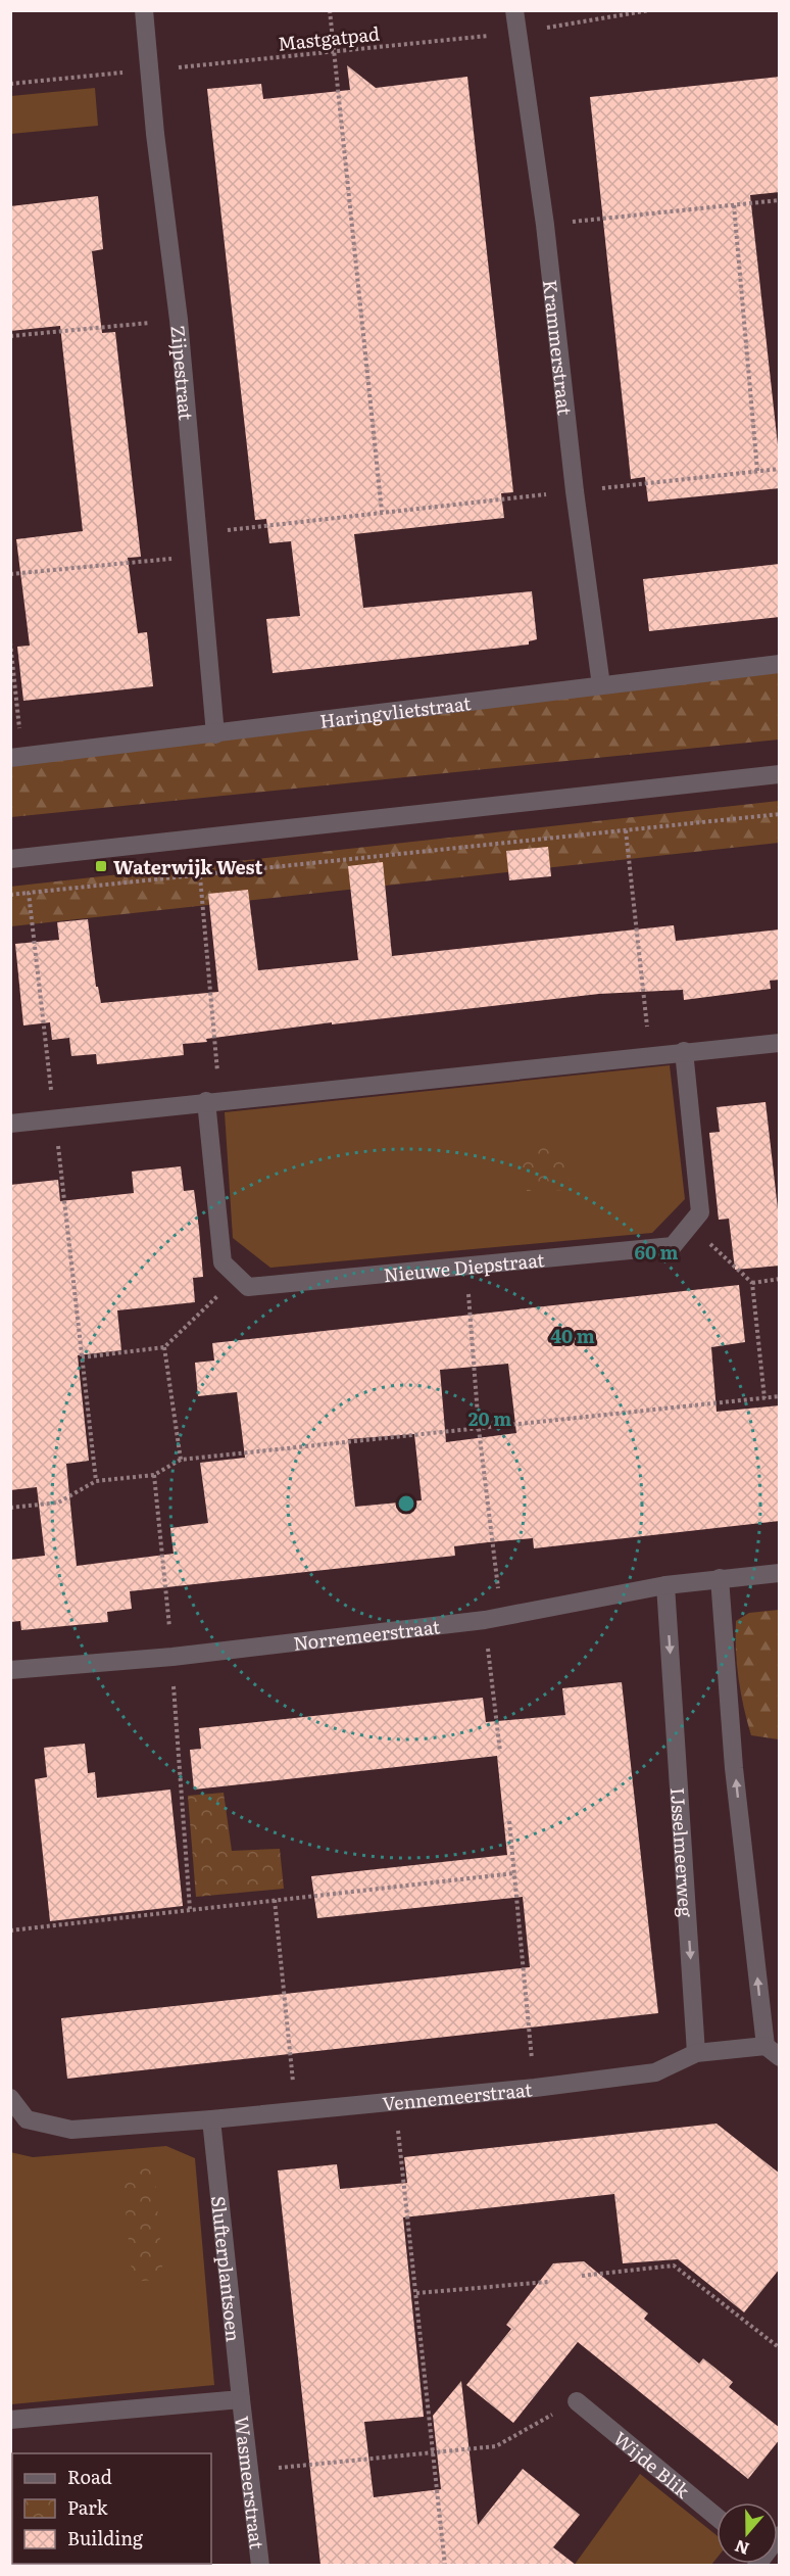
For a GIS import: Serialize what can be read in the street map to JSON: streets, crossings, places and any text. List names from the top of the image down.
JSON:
{
  "streets": {
    "street": [
      "Krammerstraat",
      "Zijpestraat",
      "Haringvlietstraat",
      "Nieuwe Diepstraat",
      "Norremeerstraat",
      "IJsselmeerweg",
      "Vennemeerstraat",
      "Slufterplantsoen",
      "Wijde Blik",
      "Wasmeerstraat"
    ],
    "path": ["Mastgatpad"]
  },
  "crossings": [
    ["Mastgatpad", "Krammerstraat"],
    ["Mastgatpad", "Zijpestraat"],
    ["Krammerstraat", "Haringvlietstraat"],
    ["Zijpestraat", "Haringvlietstraat"],
    ["Norremeerstraat", "IJsselmeerweg"],
    ["IJsselmeerweg", "Vennemeerstraat"],
    ["Vennemeerstraat", "Slufterplantsoen"],
    ["Slufterplantsoen", "Wasmeerstraat"]
  ],
  "places": {
    "transit": ["Waterwijk West"]
  },
  "legend": ["Road", "Park", "Building"],
  "north": "bottom",
  "rings": ["60 m", "40 m", "20 m"]
}
